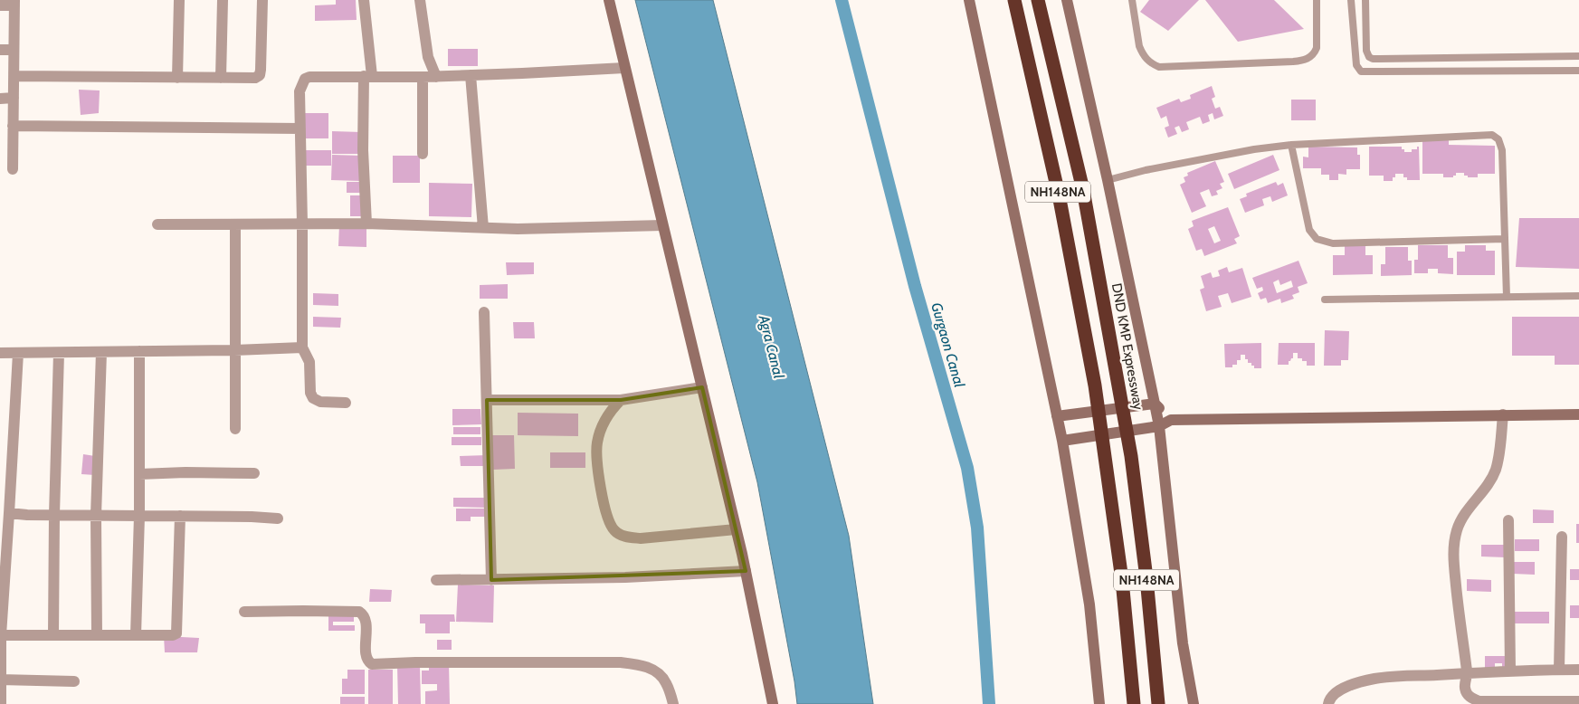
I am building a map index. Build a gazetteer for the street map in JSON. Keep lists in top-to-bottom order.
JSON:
{
  "streets": {
    "highway": ["NH148NA", "DND KMP Expressway"]
  },
  "water": ["Gurgaon Canal", "Agra Canal"]
}
